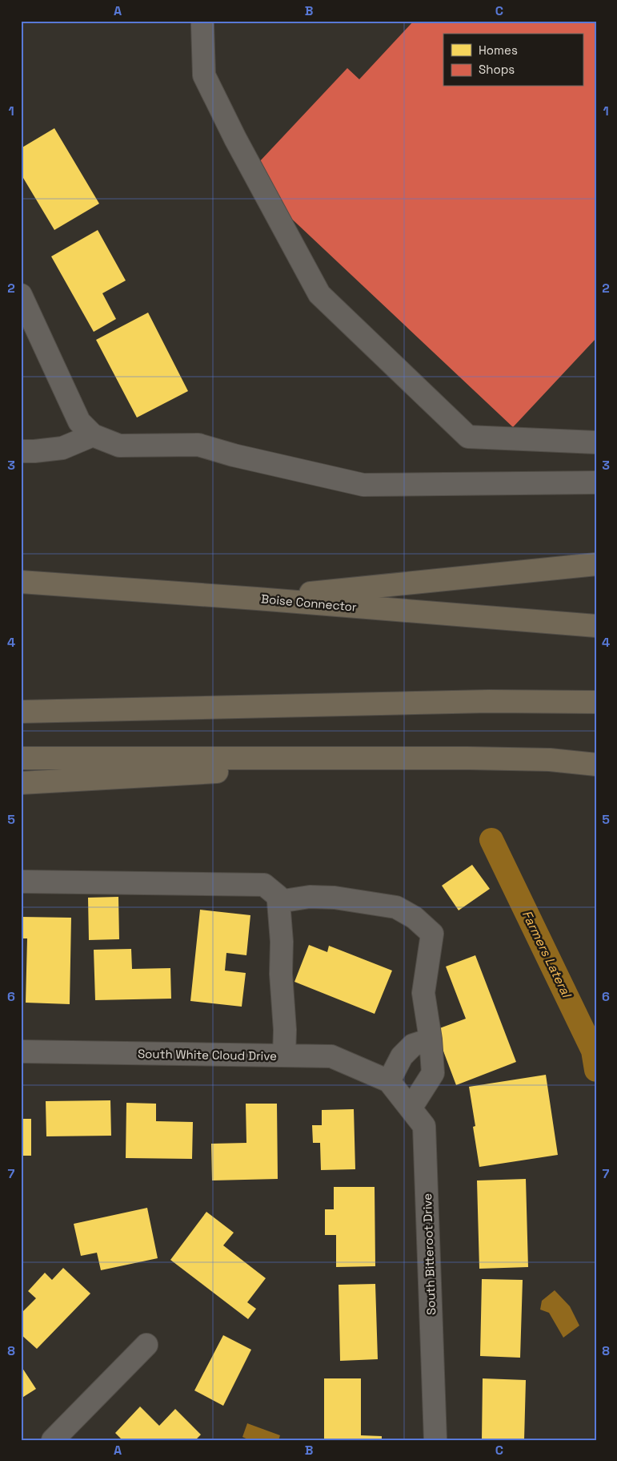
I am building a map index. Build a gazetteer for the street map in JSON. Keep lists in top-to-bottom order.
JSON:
{
  "streets": {
    "highway": ["Boise Connector"],
    "street": ["South White Cloud Drive", "South Bitteroot Drive"]
  },
  "crossings": [
    ["South White Cloud Drive", "South Bitteroot Drive"]
  ],
  "water": ["Farmers Lateral"],
  "legend": ["Homes", "Shops"],
  "grid": {
    "columns": ["A", "B", "C"],
    "rows": [
      "1",
      "2",
      "3",
      "4",
      "5",
      "6",
      "7",
      "8"
    ]
  }
}
